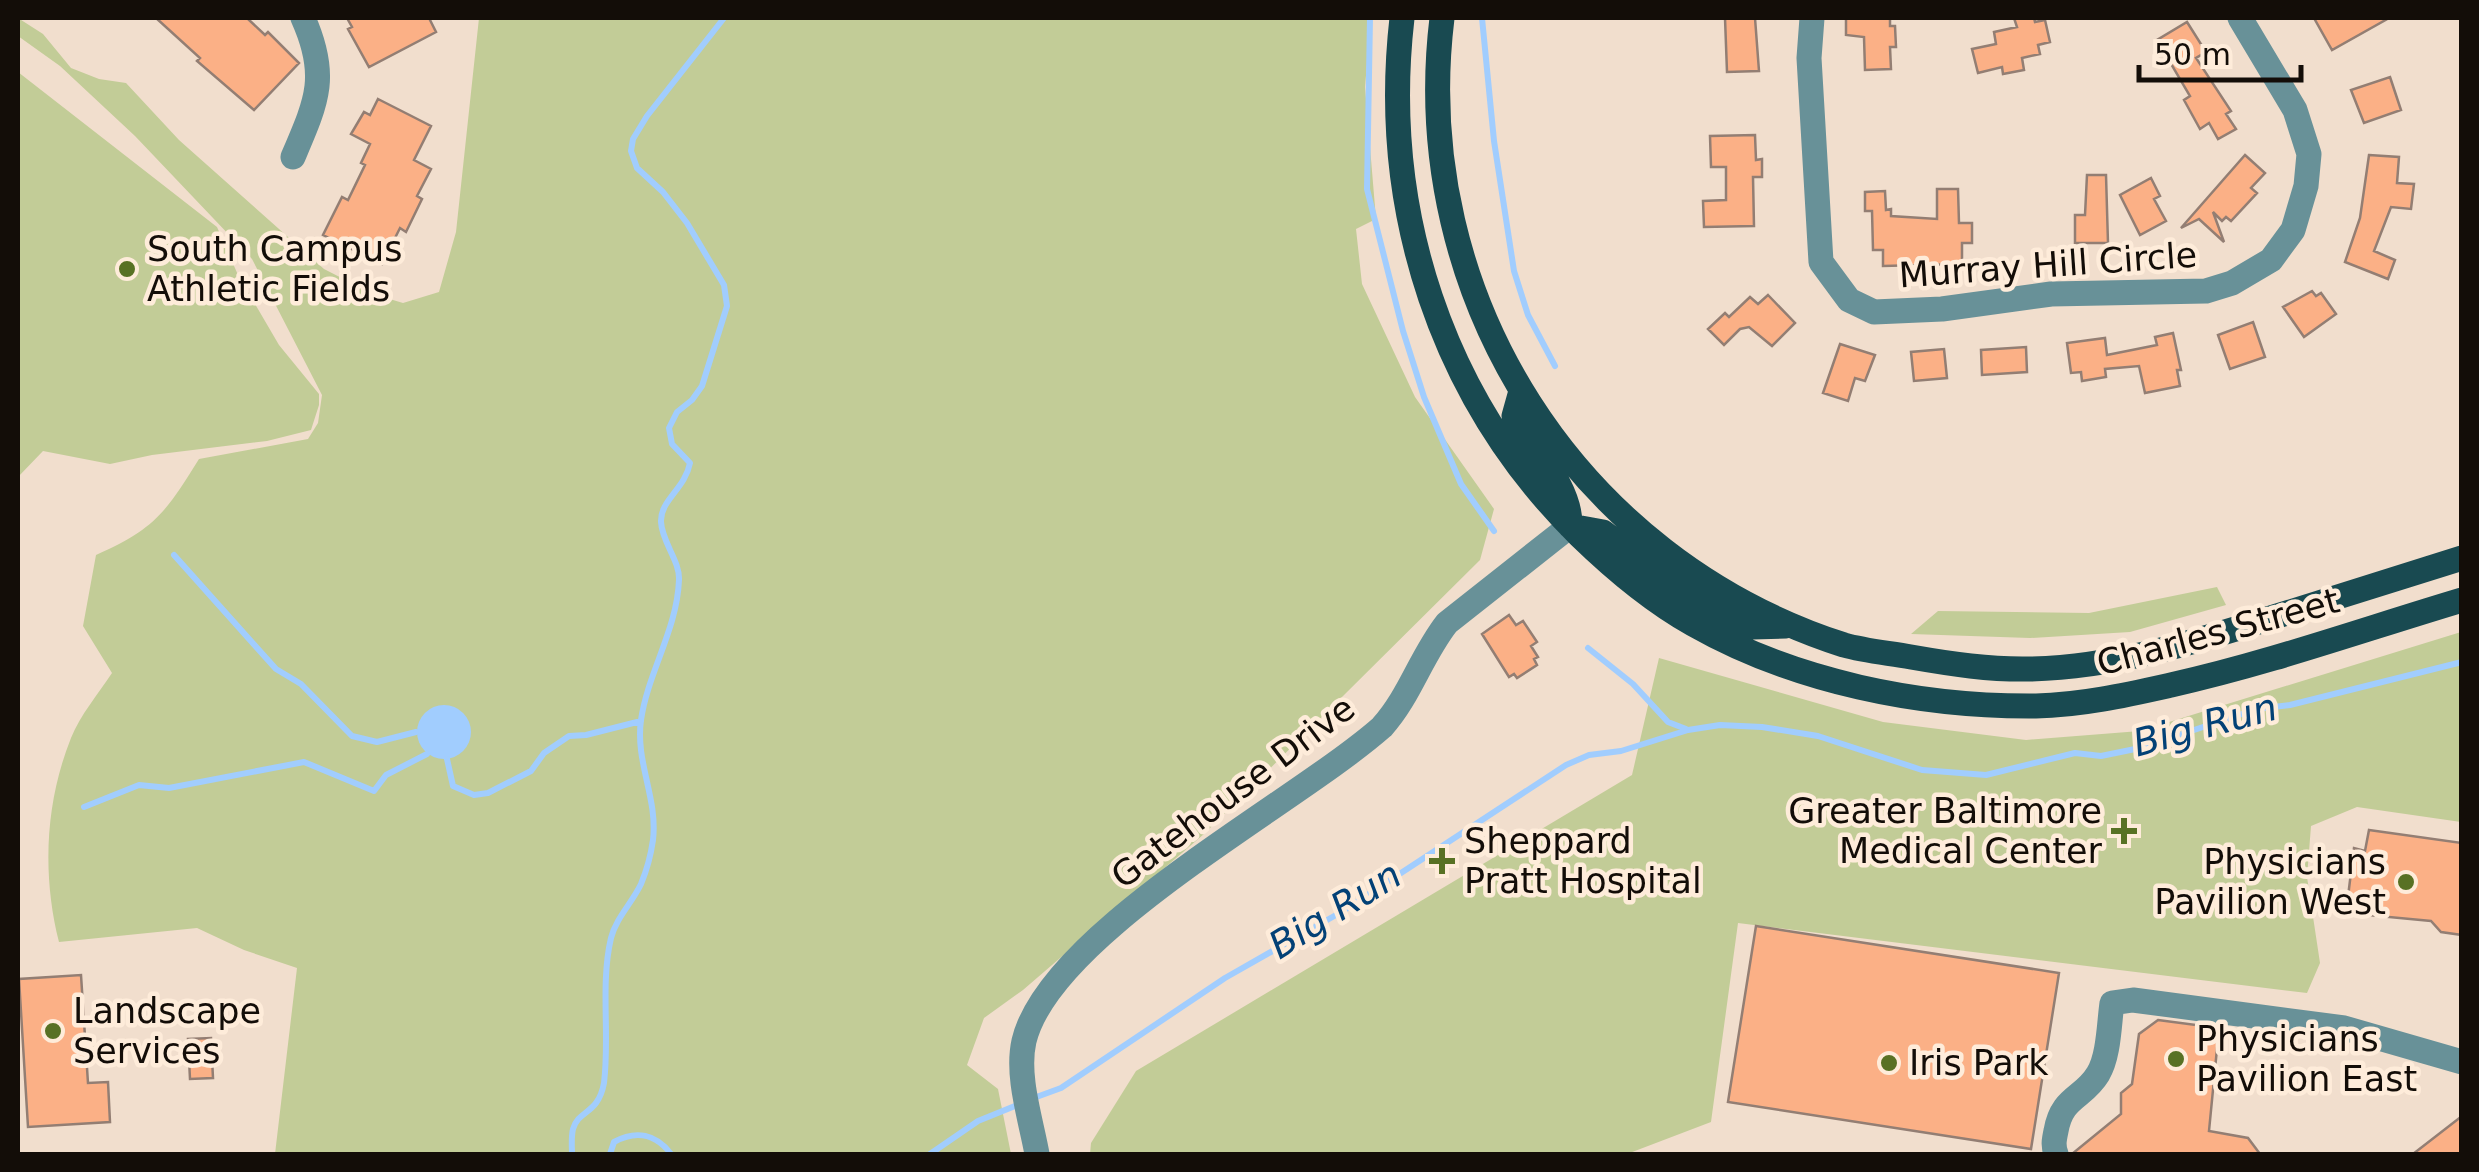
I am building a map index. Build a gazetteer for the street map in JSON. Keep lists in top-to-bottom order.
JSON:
{
  "streets": {
    "main road": ["Charles Street"],
    "street": ["Murray Hill Circle", "Gatehouse Drive"]
  },
  "crossings": [
    ["Charles Street", "Gatehouse Drive"]
  ],
  "water": ["Big Run"],
  "places": {
    "other": [
      "South Campus Athletic Fields",
      "Physicians Pavilion West",
      "Landscape Services",
      "Physicians Pavilion East",
      "Iris Park"
    ],
    "health": ["Greater Baltimore Medical Center", "Sheppard Pratt Hospital"]
  },
  "scale_bar": "50 m"
}
